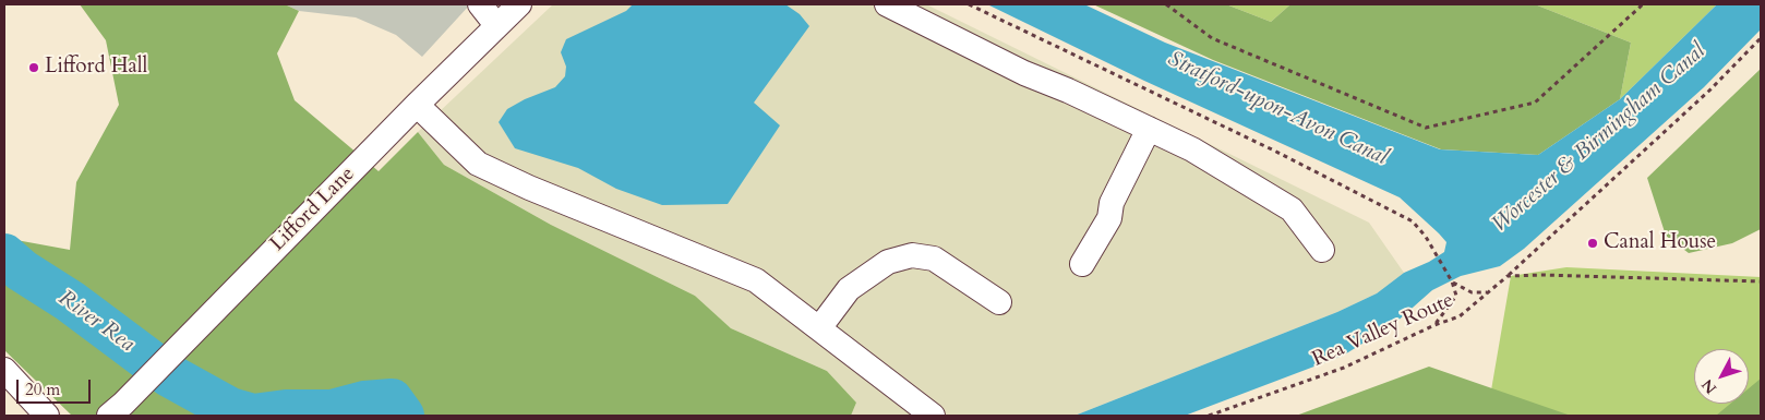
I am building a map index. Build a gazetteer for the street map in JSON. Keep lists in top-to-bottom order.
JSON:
{
  "streets": {
    "street": ["Lifford Lane"],
    "path": ["Rea Valley Route"]
  },
  "water": ["Stratford-upon-Avon Canal", "Worcester & Birmingham Canal", "River Rea"],
  "places": ["Lifford Hall", "Canal House"],
  "scale_bar": "20 m",
  "north": "bottom left"
}
